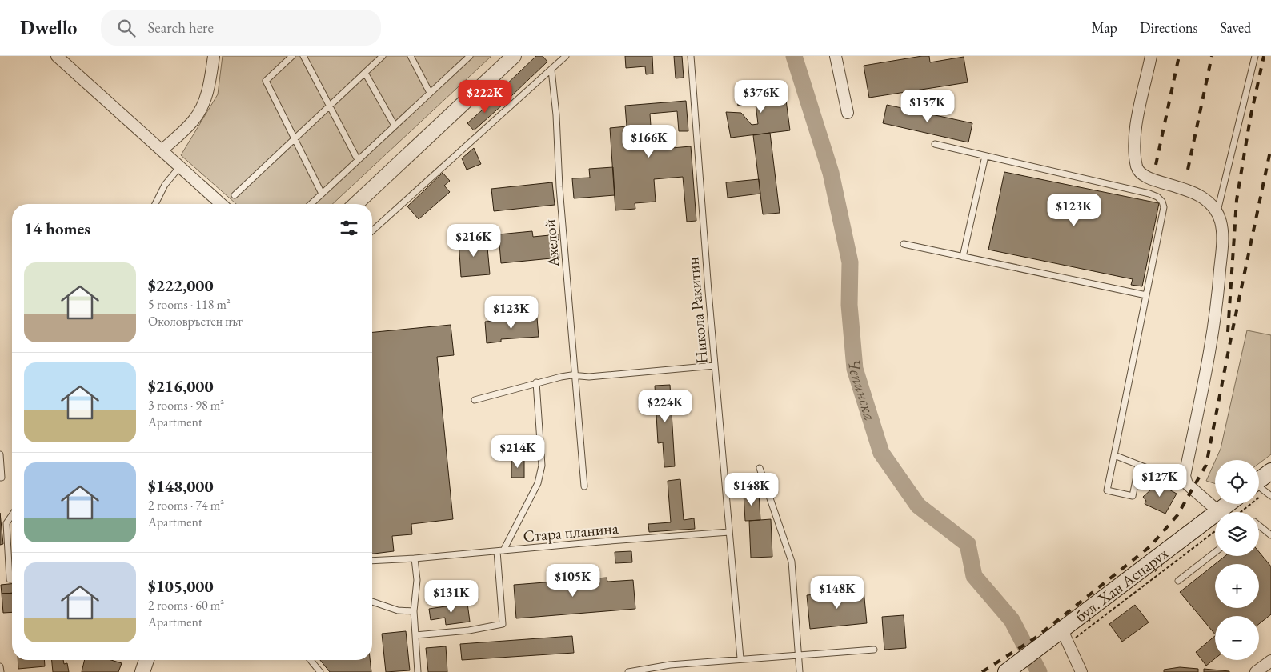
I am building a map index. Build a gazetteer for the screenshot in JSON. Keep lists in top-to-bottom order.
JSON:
{
  "streets": {
    "main road": ["бул. Хан Аспарух"],
    "lane": ["Ахелой", "Никола Ракитин", "Стара планина"]
  },
  "crossings": [
    ["Никола Ракитин", "Стара планина"]
  ],
  "water": ["Чепинска"],
  "page": {
    "header": "Dwello",
    "search": "Search here",
    "nav": ["Map", "Directions", "Saved"],
    "price": [
      "$222K",
      "$376K",
      "$157K",
      "$166K",
      "$123K",
      "$216K",
      "$123K",
      "$224K",
      "$214K",
      "$127K",
      "$148K",
      "$105K",
      "$148K",
      "$131K"
    ],
    "heading": "14 homes",
    "list": [
      {
        "name": "$222,000",
        "note": "5 rooms · 118 m² · Околовръстен път"
      },
      {
        "name": "$216,000",
        "note": "3 rooms · 98 m² · Apartment"
      },
      {
        "name": "$148,000",
        "note": "2 rooms · 74 m² · Apartment"
      },
      {
        "name": "$105,000",
        "note": "2 rooms · 60 m² · Apartment"
      }
    ],
    "map_buttons": ["+", "−"]
  }
}
